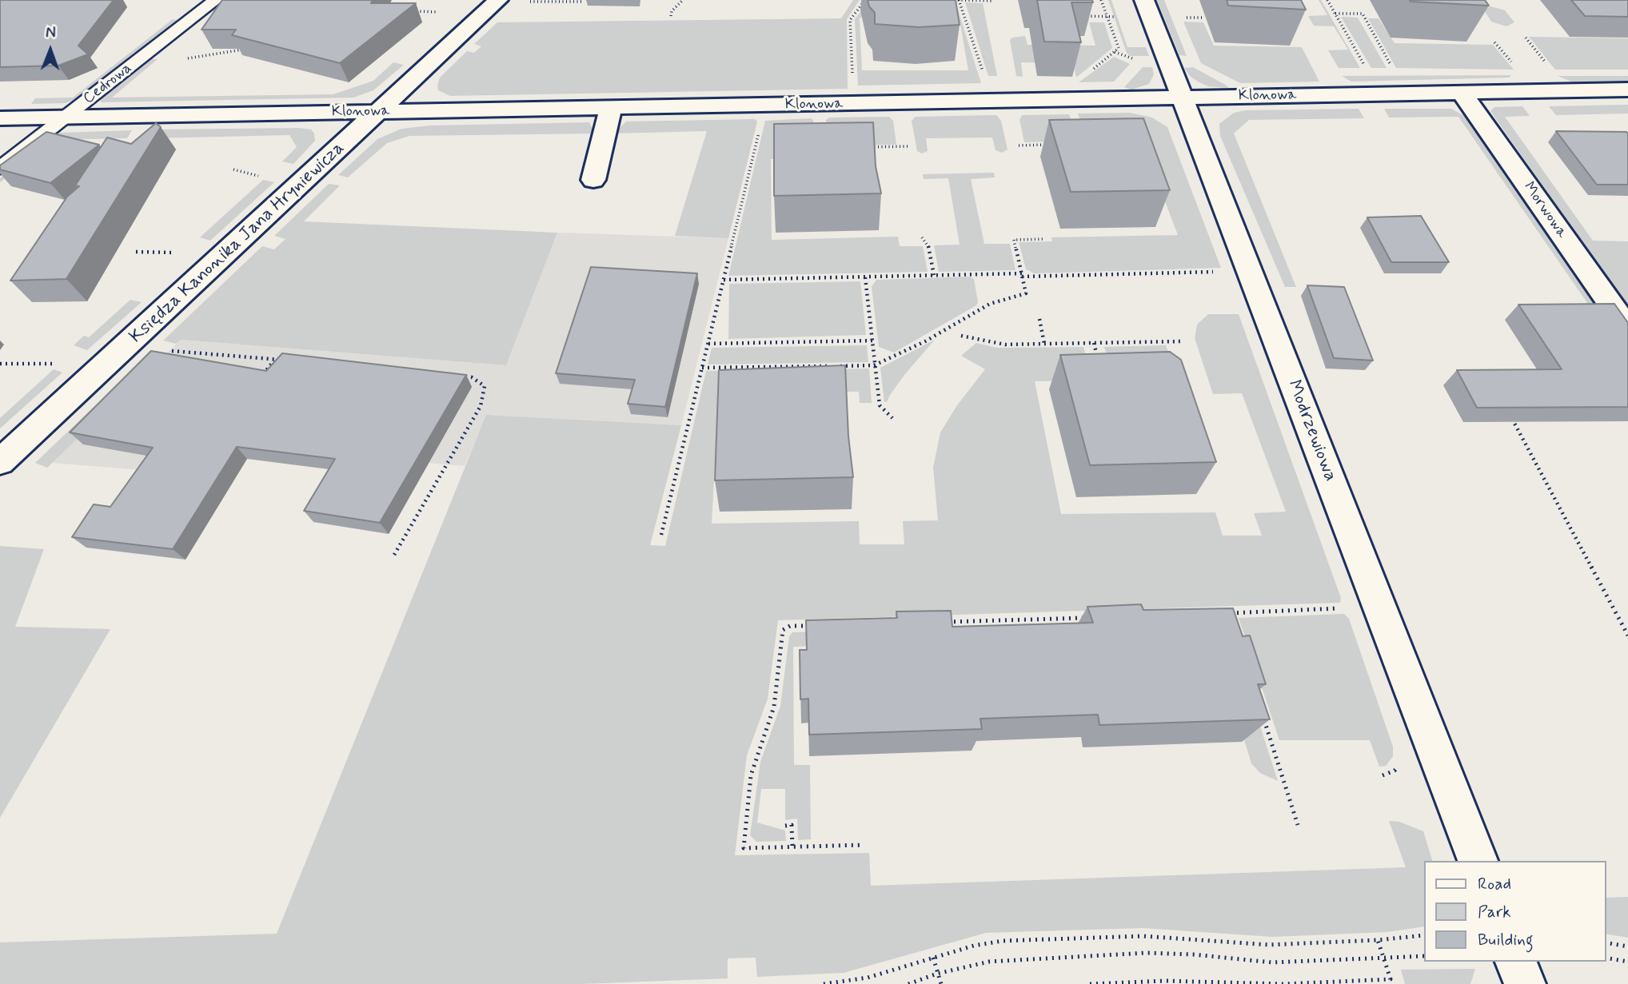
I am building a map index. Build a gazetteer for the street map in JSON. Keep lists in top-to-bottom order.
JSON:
{
  "streets": {
    "street": [
      "Klonowa",
      "Morwowa",
      "Księdza Kanonika Jana Hryniewicza",
      "Modrzewiowa"
    ],
    "lane": ["Cedrowa"]
  },
  "crossings": [
    ["Cedrowa", "Klonowa"],
    ["Klonowa", "Morwowa"],
    ["Klonowa", "Księdza Kanonika Jana Hryniewicza"],
    ["Klonowa", "Modrzewiowa"]
  ],
  "legend": ["Road", "Park", "Building"],
  "north": "top"
}
